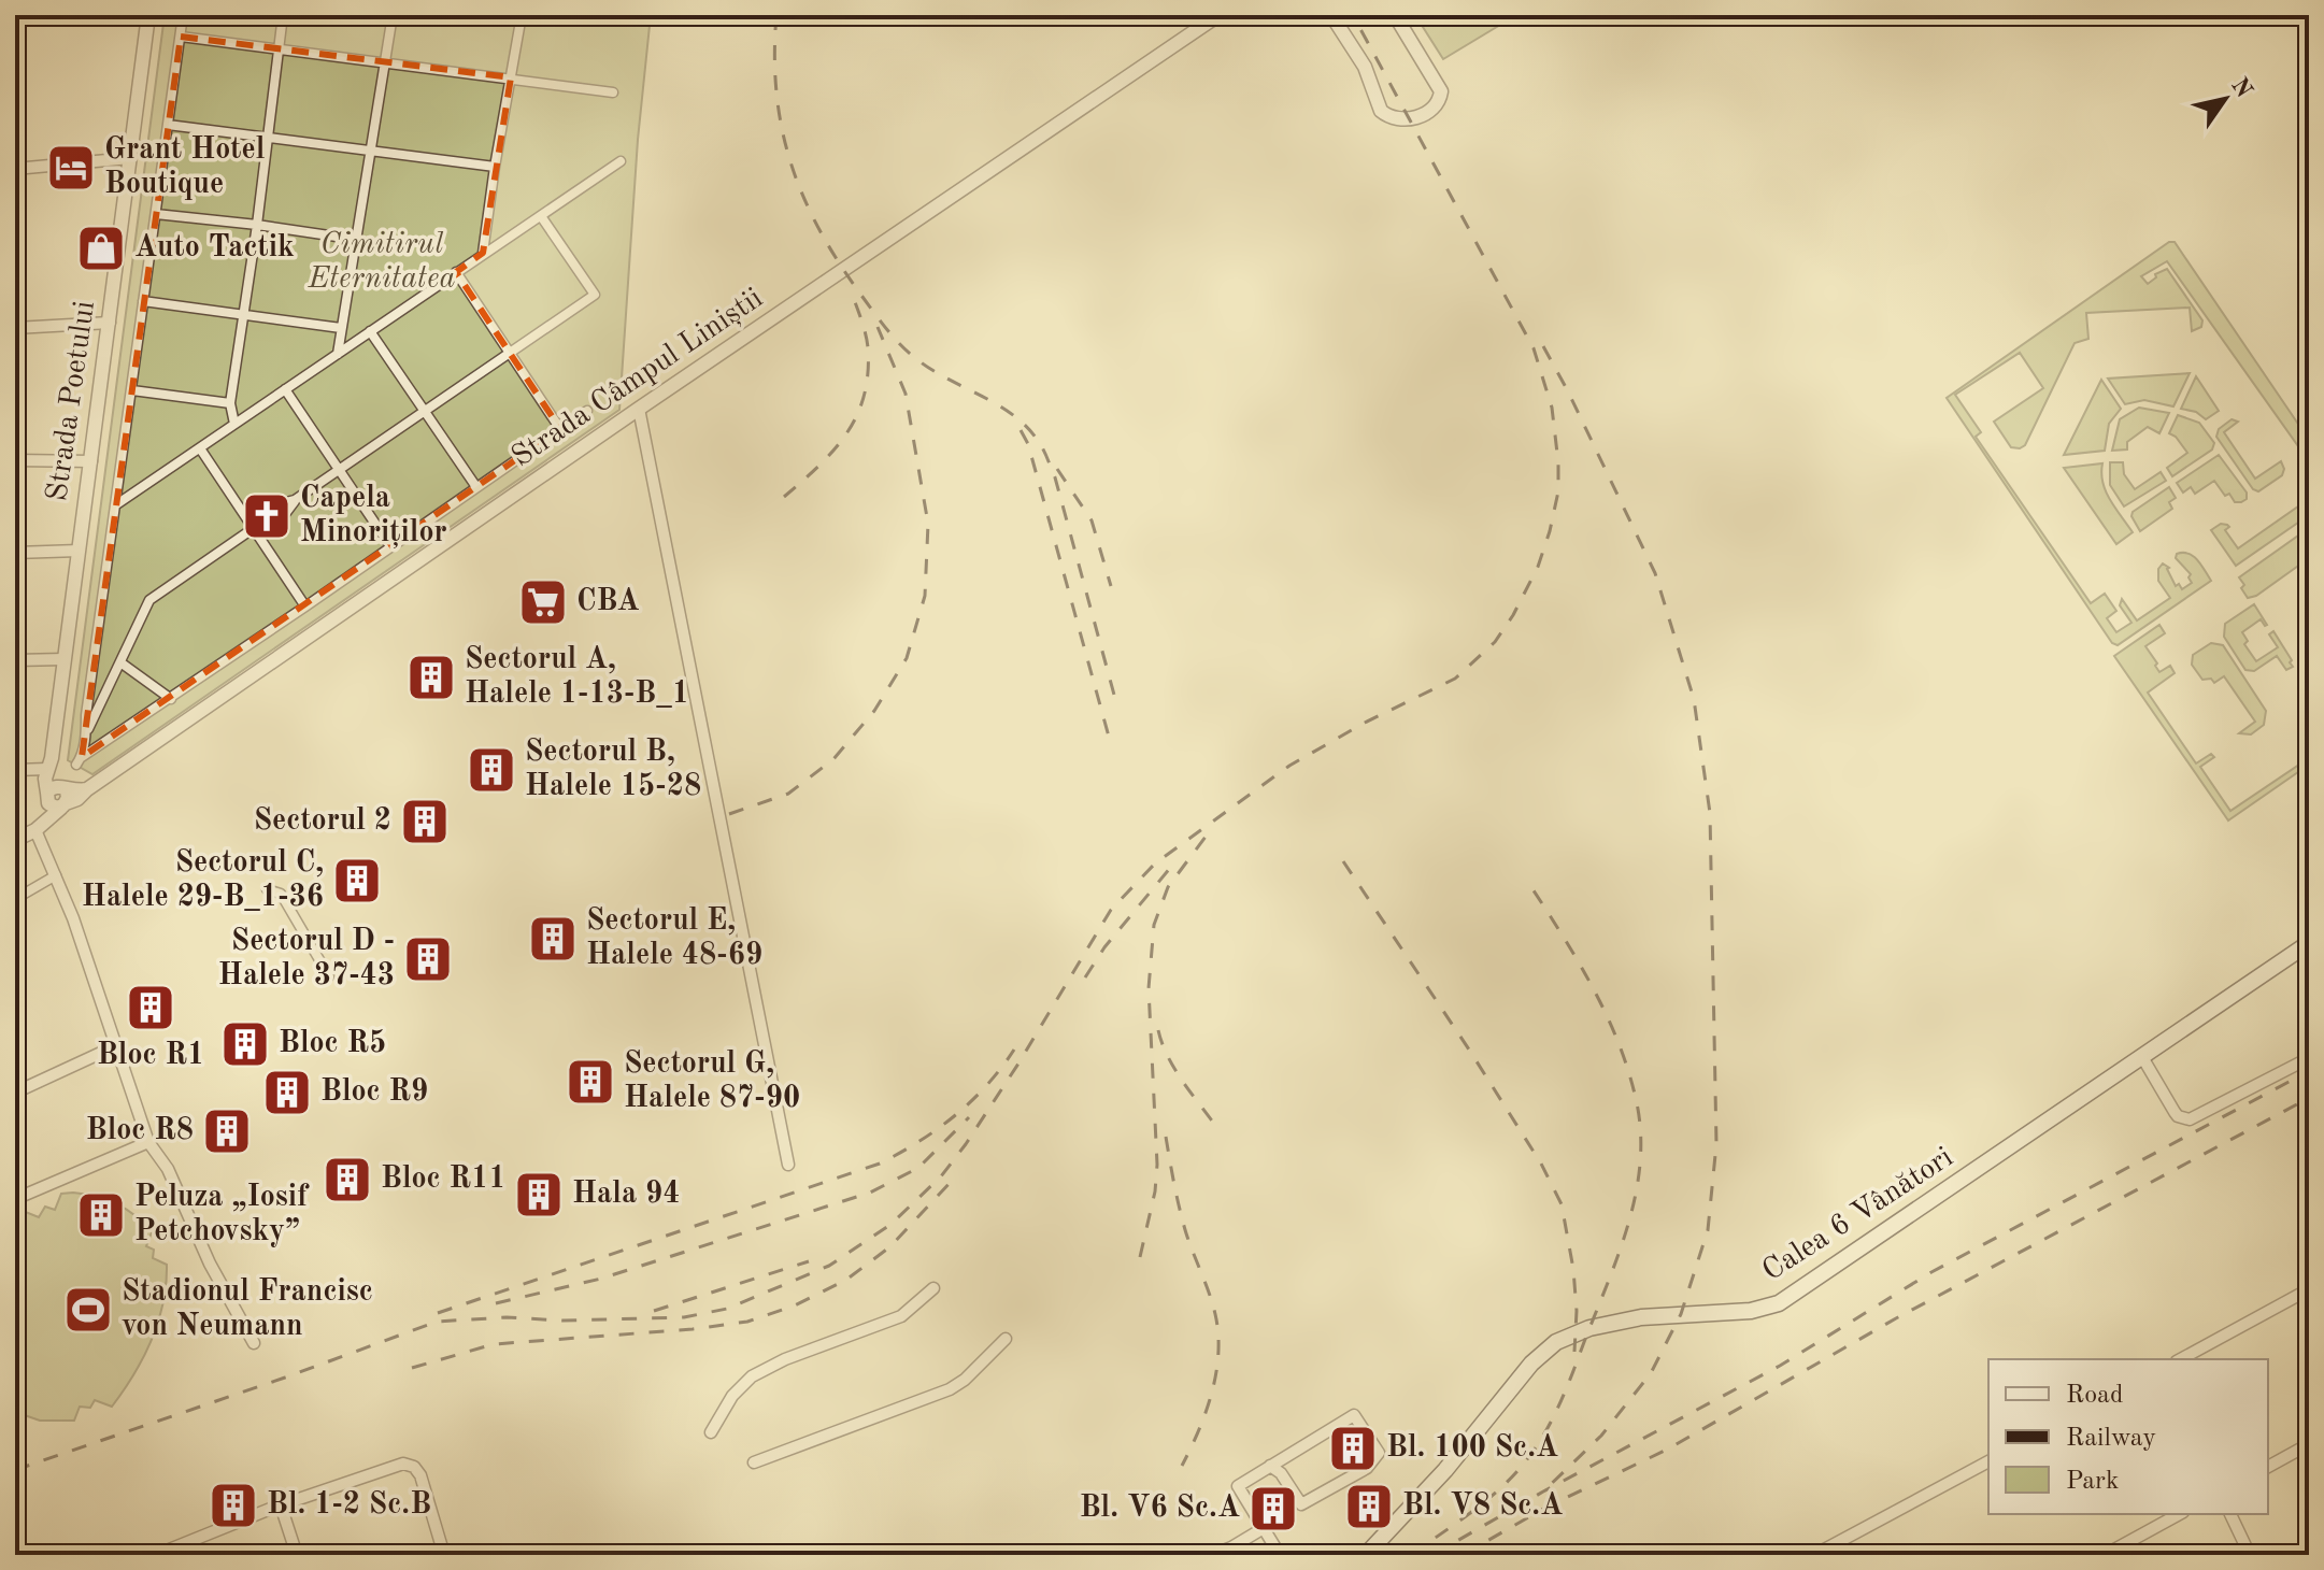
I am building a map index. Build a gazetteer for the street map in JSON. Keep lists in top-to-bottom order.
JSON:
{
  "streets": {
    "main road": ["Calea 6 Vânători"],
    "street": ["Strada Câmpul Liniștii", "Strada Poetului"]
  },
  "parks": ["Cimitirul Eternitatea"],
  "places": {
    "hotel": ["Grant Hotel Boutique"],
    "shop": ["Auto Tactik"],
    "church": ["Capela Minoriților"],
    "supermarket": ["CBA"],
    "building": [
      "Sectorul A, Halele 1-13-B_1",
      "Sectorul B, Halele 15-28",
      "Sectorul 2",
      "Sectorul C, Halele 29-B_1-36",
      "Sectorul E, Halele 48-69",
      "Sectorul D - Halele 37-43",
      "Bloc R1",
      "Bloc R5",
      "Sectorul G, Halele 87-90",
      "Bloc R9",
      "Bloc R8",
      "Bloc R11",
      "Hala 94",
      "Peluza „Iosif Petchovsky”",
      "Bl. 100 Sc.A",
      "Bl. 1-2 Sc.B",
      "Bl. V8 Sc.A",
      "Bl. V6 Sc.A"
    ],
    "sports": ["Stadionul Francisc von Neumann"]
  },
  "legend": ["Road", "Railway", "Park"],
  "north": "top right"
}
